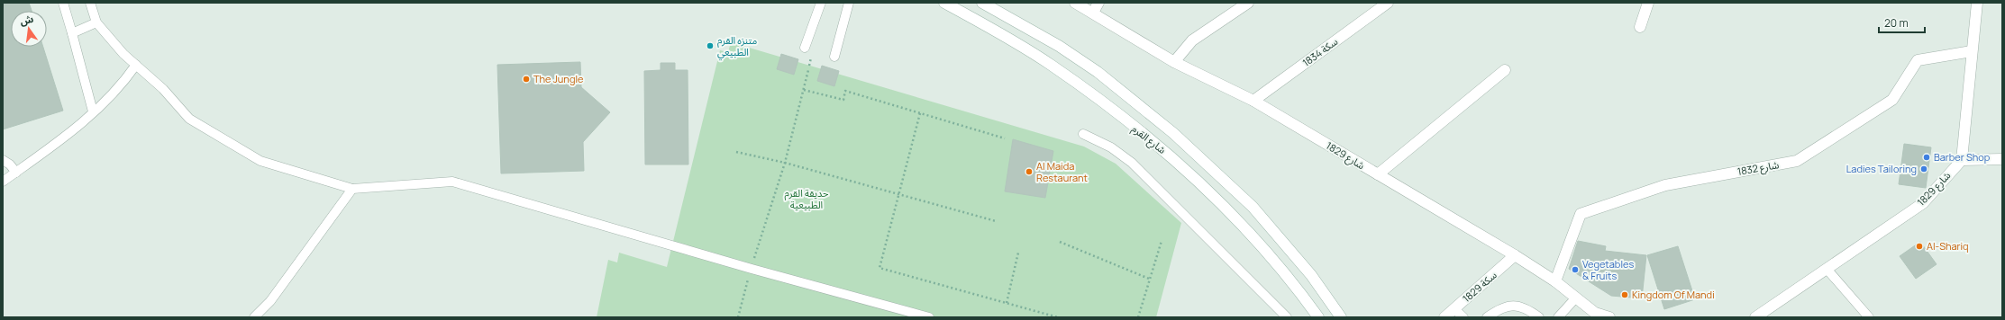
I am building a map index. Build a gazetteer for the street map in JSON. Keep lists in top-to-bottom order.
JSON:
{
  "streets": {
    "street": [
      "سكة 1834",
      "شارع القرم",
      "1829 شارع",
      "1832 شارع",
      "سكة 1829"
    ]
  },
  "crossings": [
    ["سكة 1834", "1829 شارع"],
    ["1829 شارع", "1832 شارع"],
    ["1829 شارع", "سكة 1829"]
  ],
  "parks": ["حديقة القرم الطبيعية"],
  "places": [
    "متنزه القرم الطبيعي",
    "The Jungle",
    "Barber Shop",
    "Ladies Tailoring",
    "Al Maida Restaurant",
    "Al-Shariq",
    "Vegetables & Fruits",
    "Kingdom Of Mandi"
  ],
  "scale_bar": "20 m",
  "north": "top"
}
